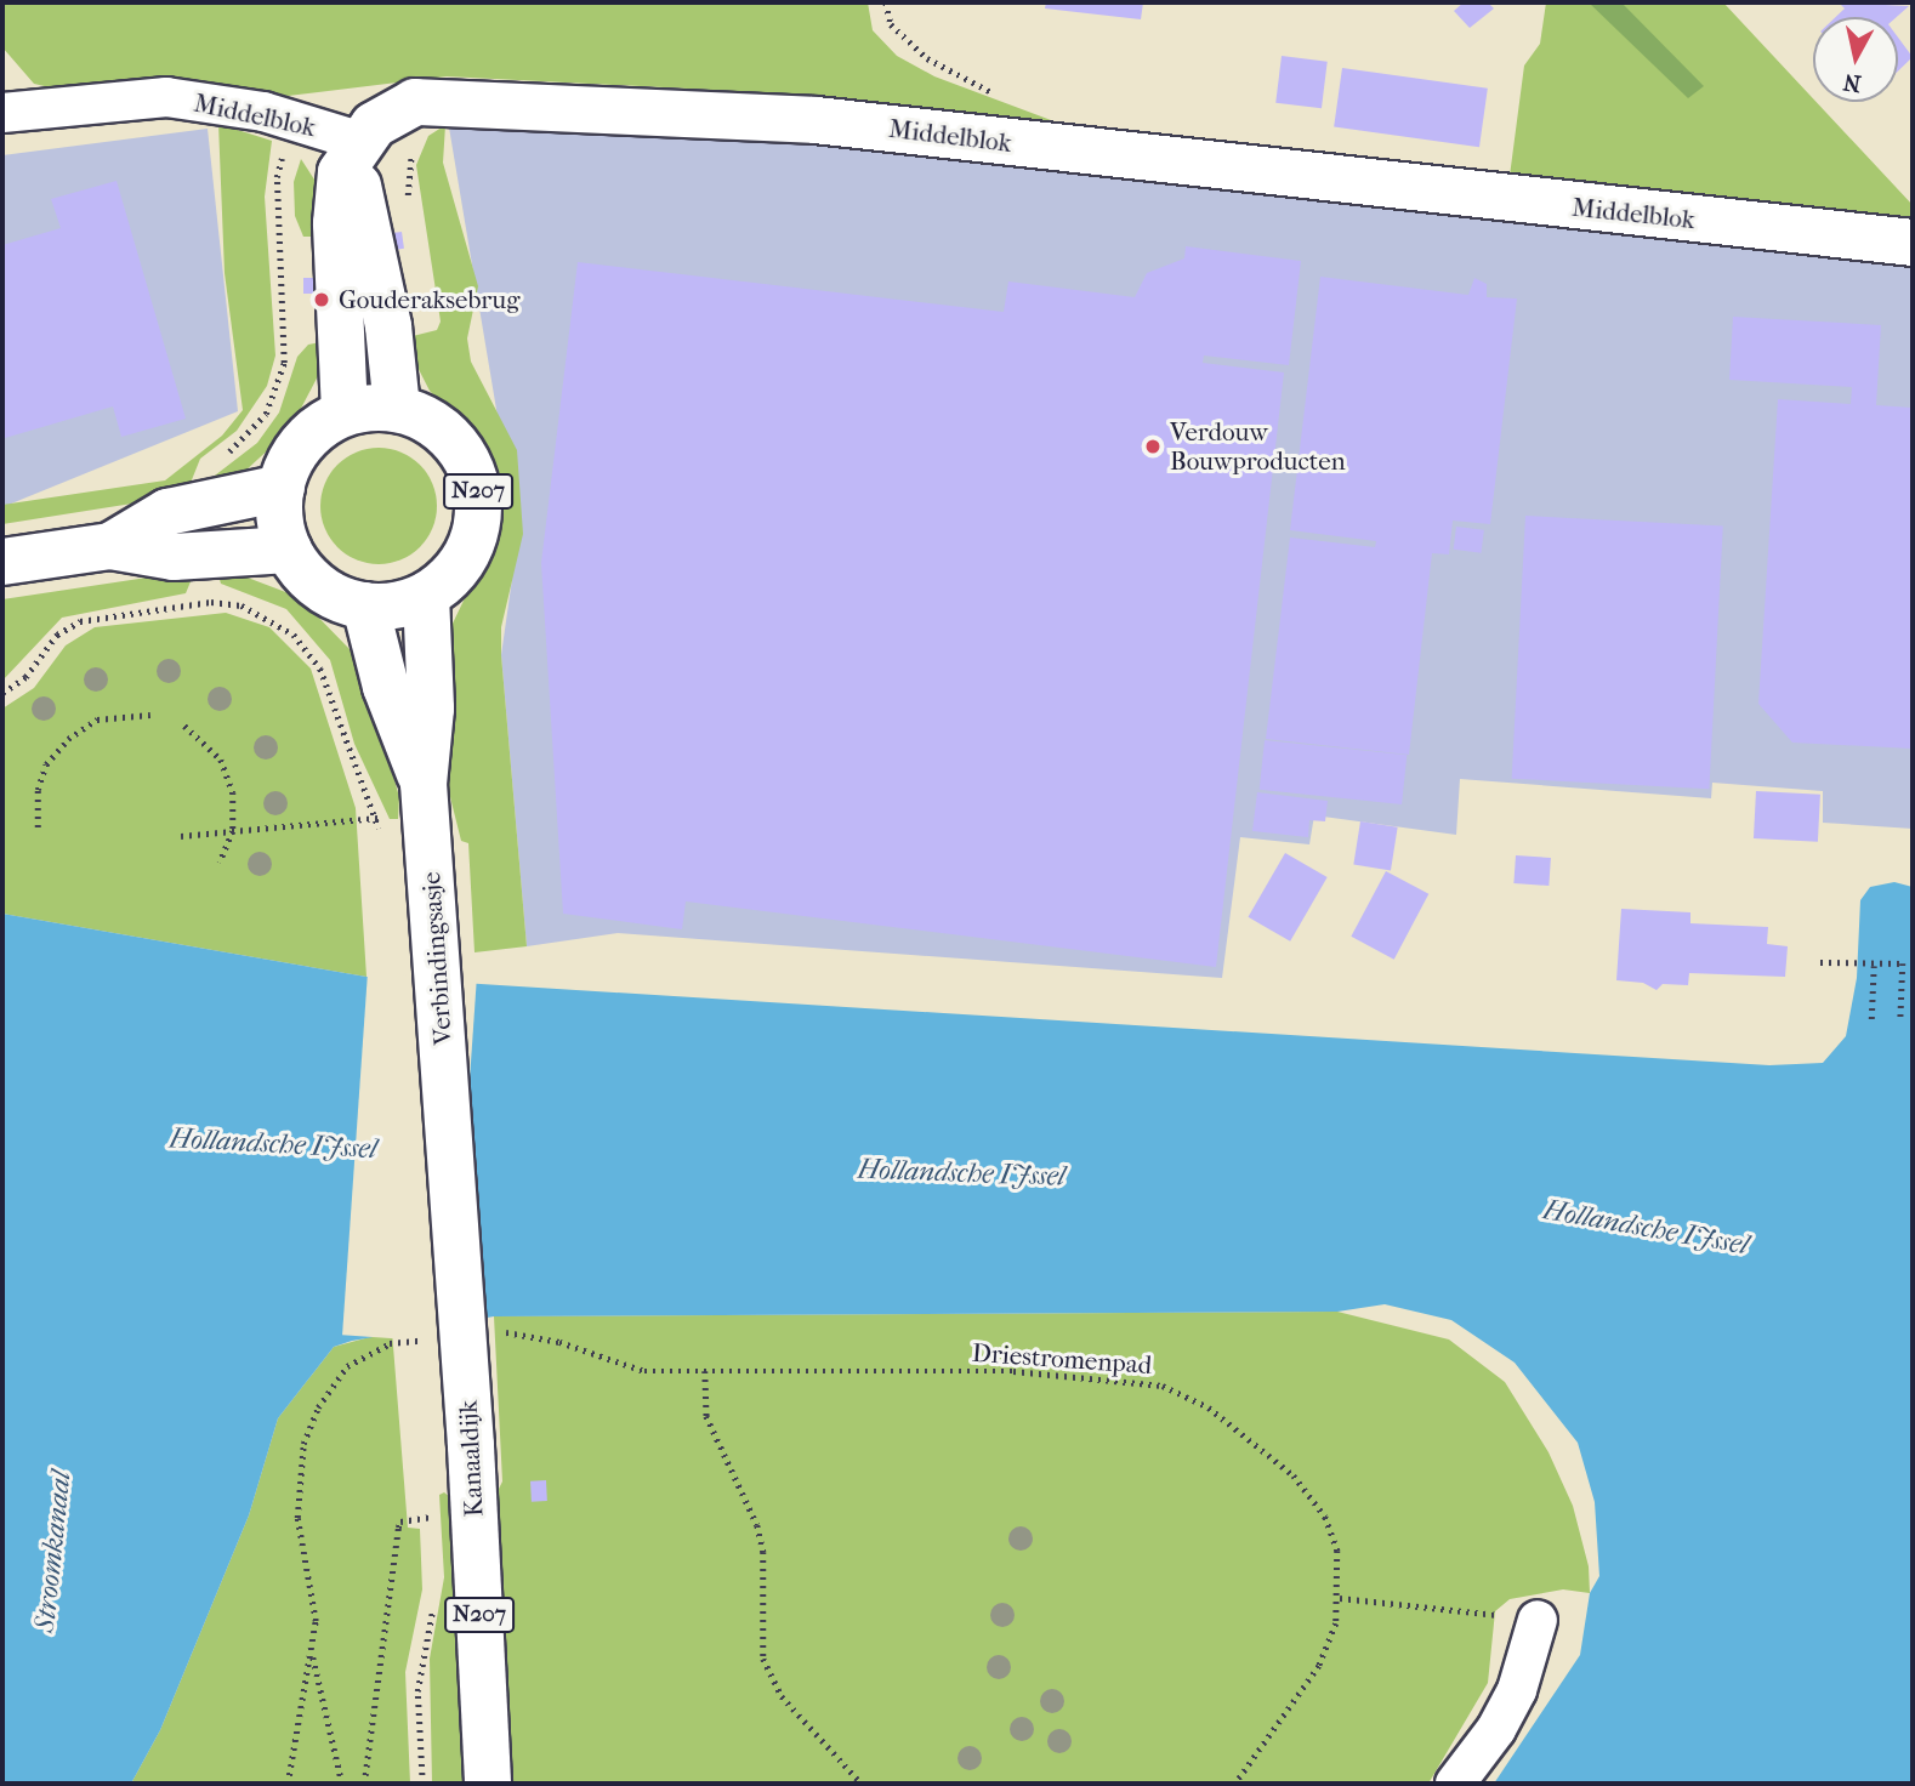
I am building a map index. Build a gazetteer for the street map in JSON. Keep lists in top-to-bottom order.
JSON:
{
  "streets": {
    "main road": [
      "Middelblok",
      "N207",
      "Verbindingsasje",
      "Kanaaldijk"
    ],
    "path": ["Driestromenpad"]
  },
  "crossings": [
    ["N207", "Verbindingsasje"],
    ["Verbindingsasje", "Kanaaldijk"]
  ],
  "water": ["Hollandsche IJssel", "Stroomkanaal"],
  "places": ["Gouderaksebrug", "Verdouw Bouwproducten"],
  "north": "bottom"
}
